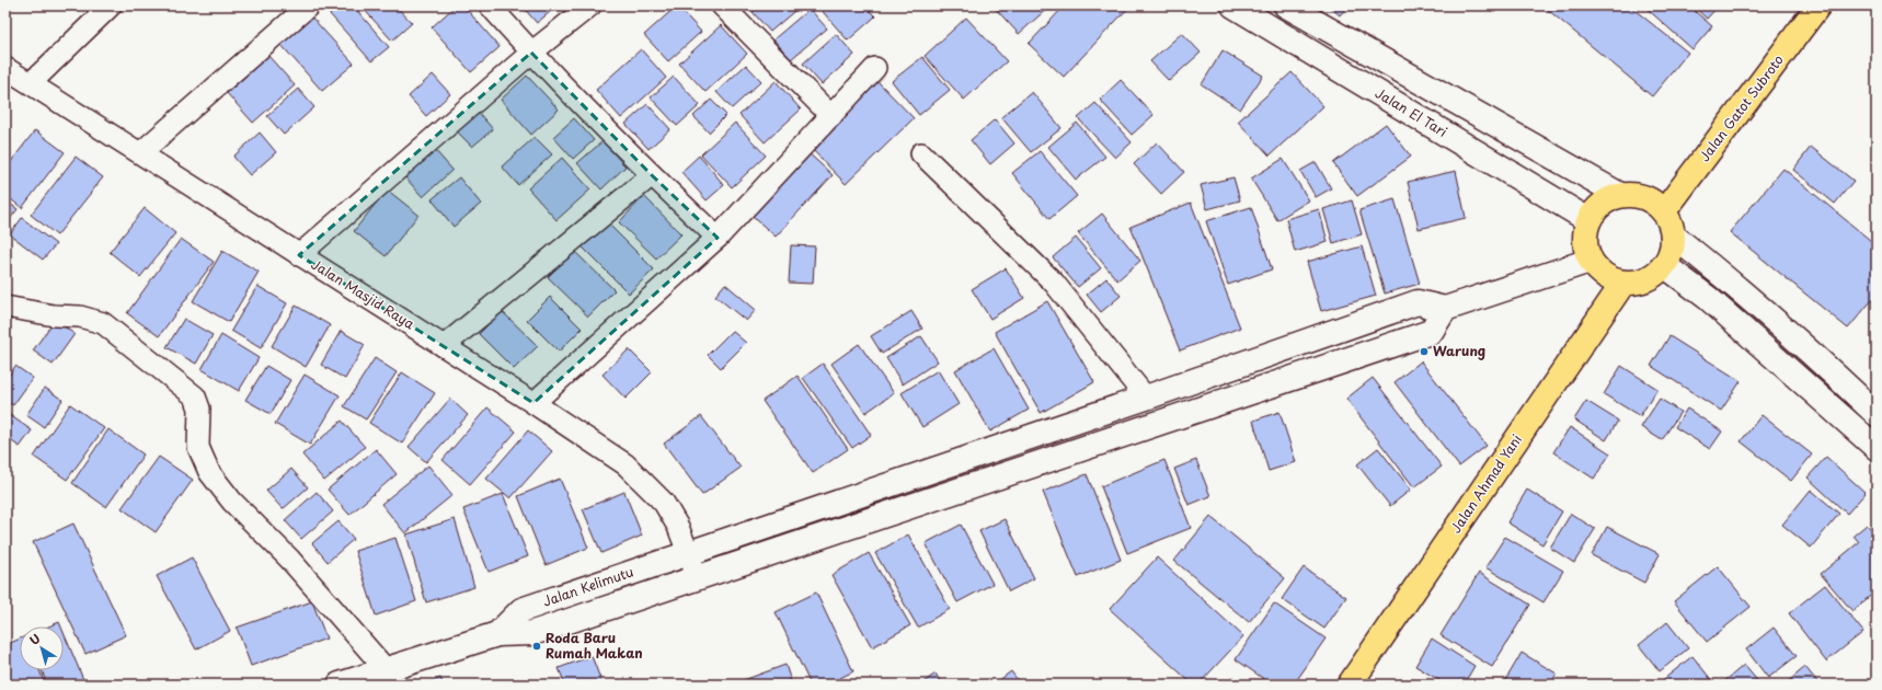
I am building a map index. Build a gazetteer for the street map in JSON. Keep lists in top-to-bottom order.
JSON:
{
  "streets": {
    "highway": ["Jalan Gatot Subroto", "Jalan Ahmad Yani"],
    "street": ["Jalan El Tari", "Jalan Masjid Raya", "Jalan Kelimutu"]
  },
  "crossings": [
    ["Jalan Gatot Subroto", "Jalan El Tari"],
    ["Jalan Gatot Subroto", "Jalan Ahmad Yani"],
    ["Jalan El Tari", "Jalan Ahmad Yani"],
    ["Jalan Masjid Raya", "Jalan Kelimutu"]
  ],
  "places": ["Warung", "Roda Baru Rumah Makan"],
  "north": "top left"
}
